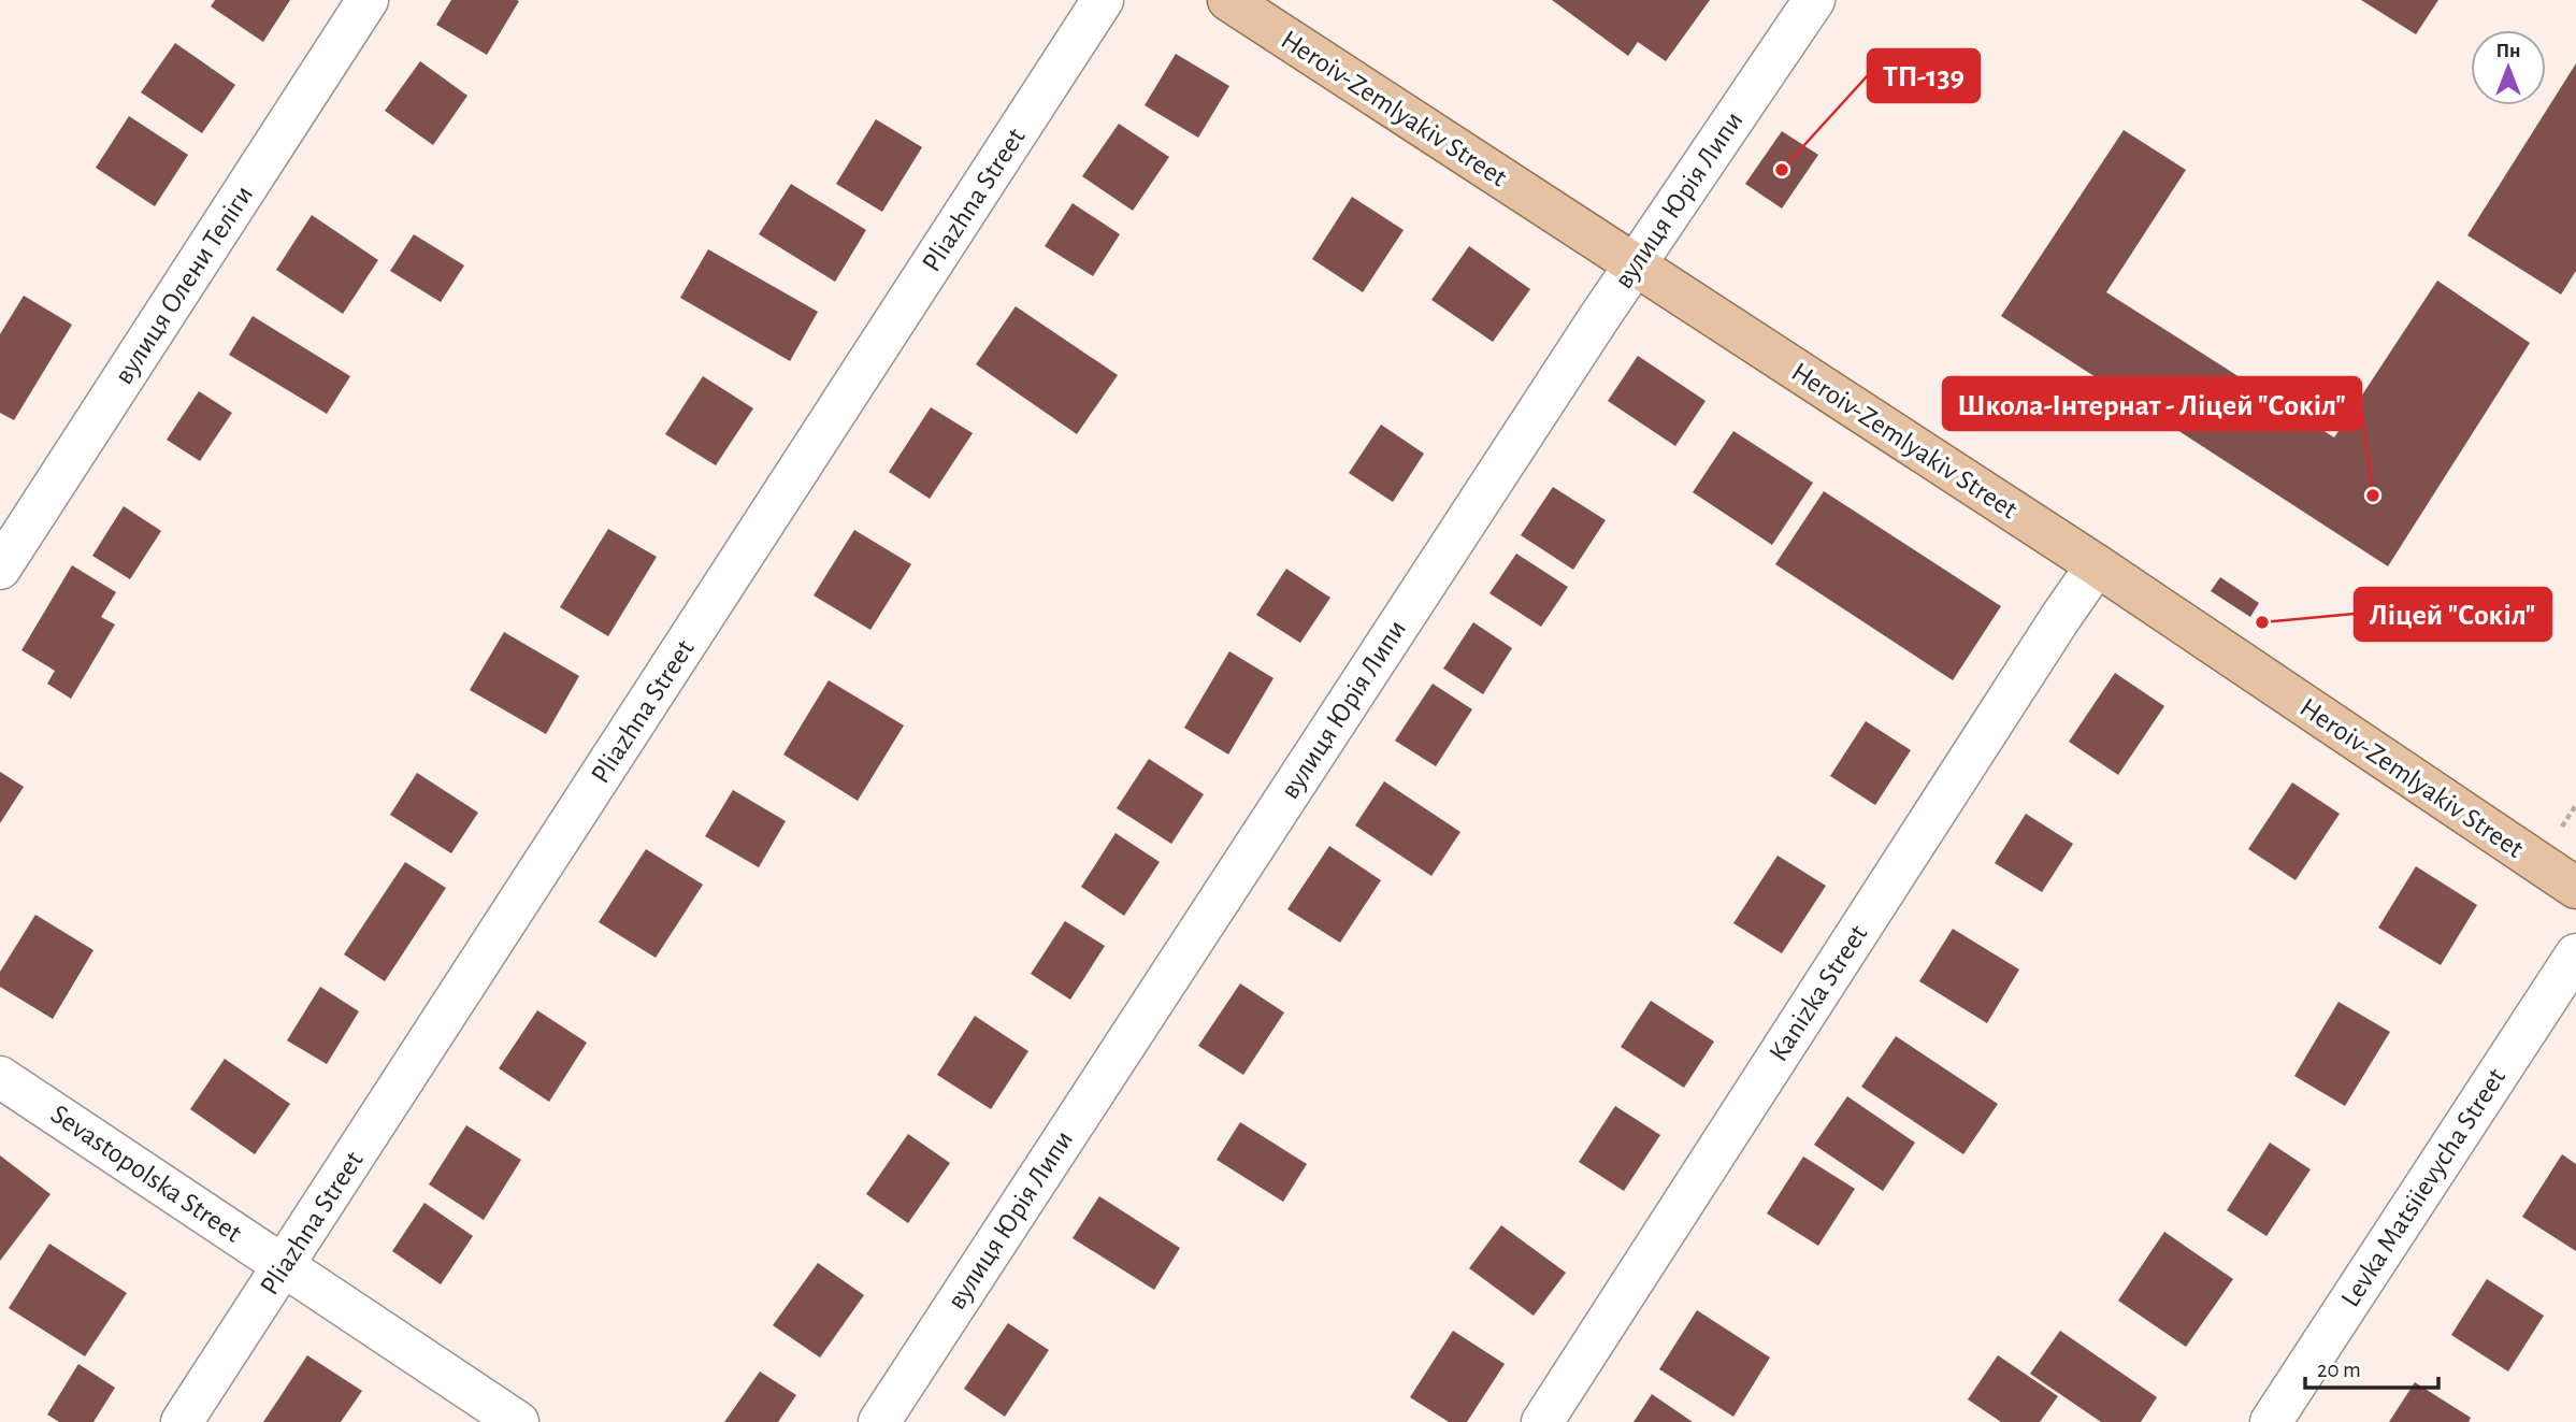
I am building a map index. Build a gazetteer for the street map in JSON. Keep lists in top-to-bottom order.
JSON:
{
  "streets": {
    "main road": ["Heroiv-Zemlyakiv Street"],
    "street": [
      "Pliazhna Street",
      "вулиця Юрія Липи",
      "вулиця Олени Теліги",
      "Kanizka Street",
      "Sevastopolska Street",
      "Levka Matsiievycha Street"
    ]
  },
  "crossings": [
    ["Heroiv-Zemlyakiv Street", "вулиця Юрія Липи"],
    ["Heroiv-Zemlyakiv Street", "Kanizka Street"],
    ["Pliazhna Street", "Sevastopolska Street"]
  ],
  "places": ["ТП-139", "Школа-Інтернат - Ліцей \"Сокіл\"", "Ліцей \"Сокіл\""],
  "scale_bar": "20 m",
  "north": "top"
}
